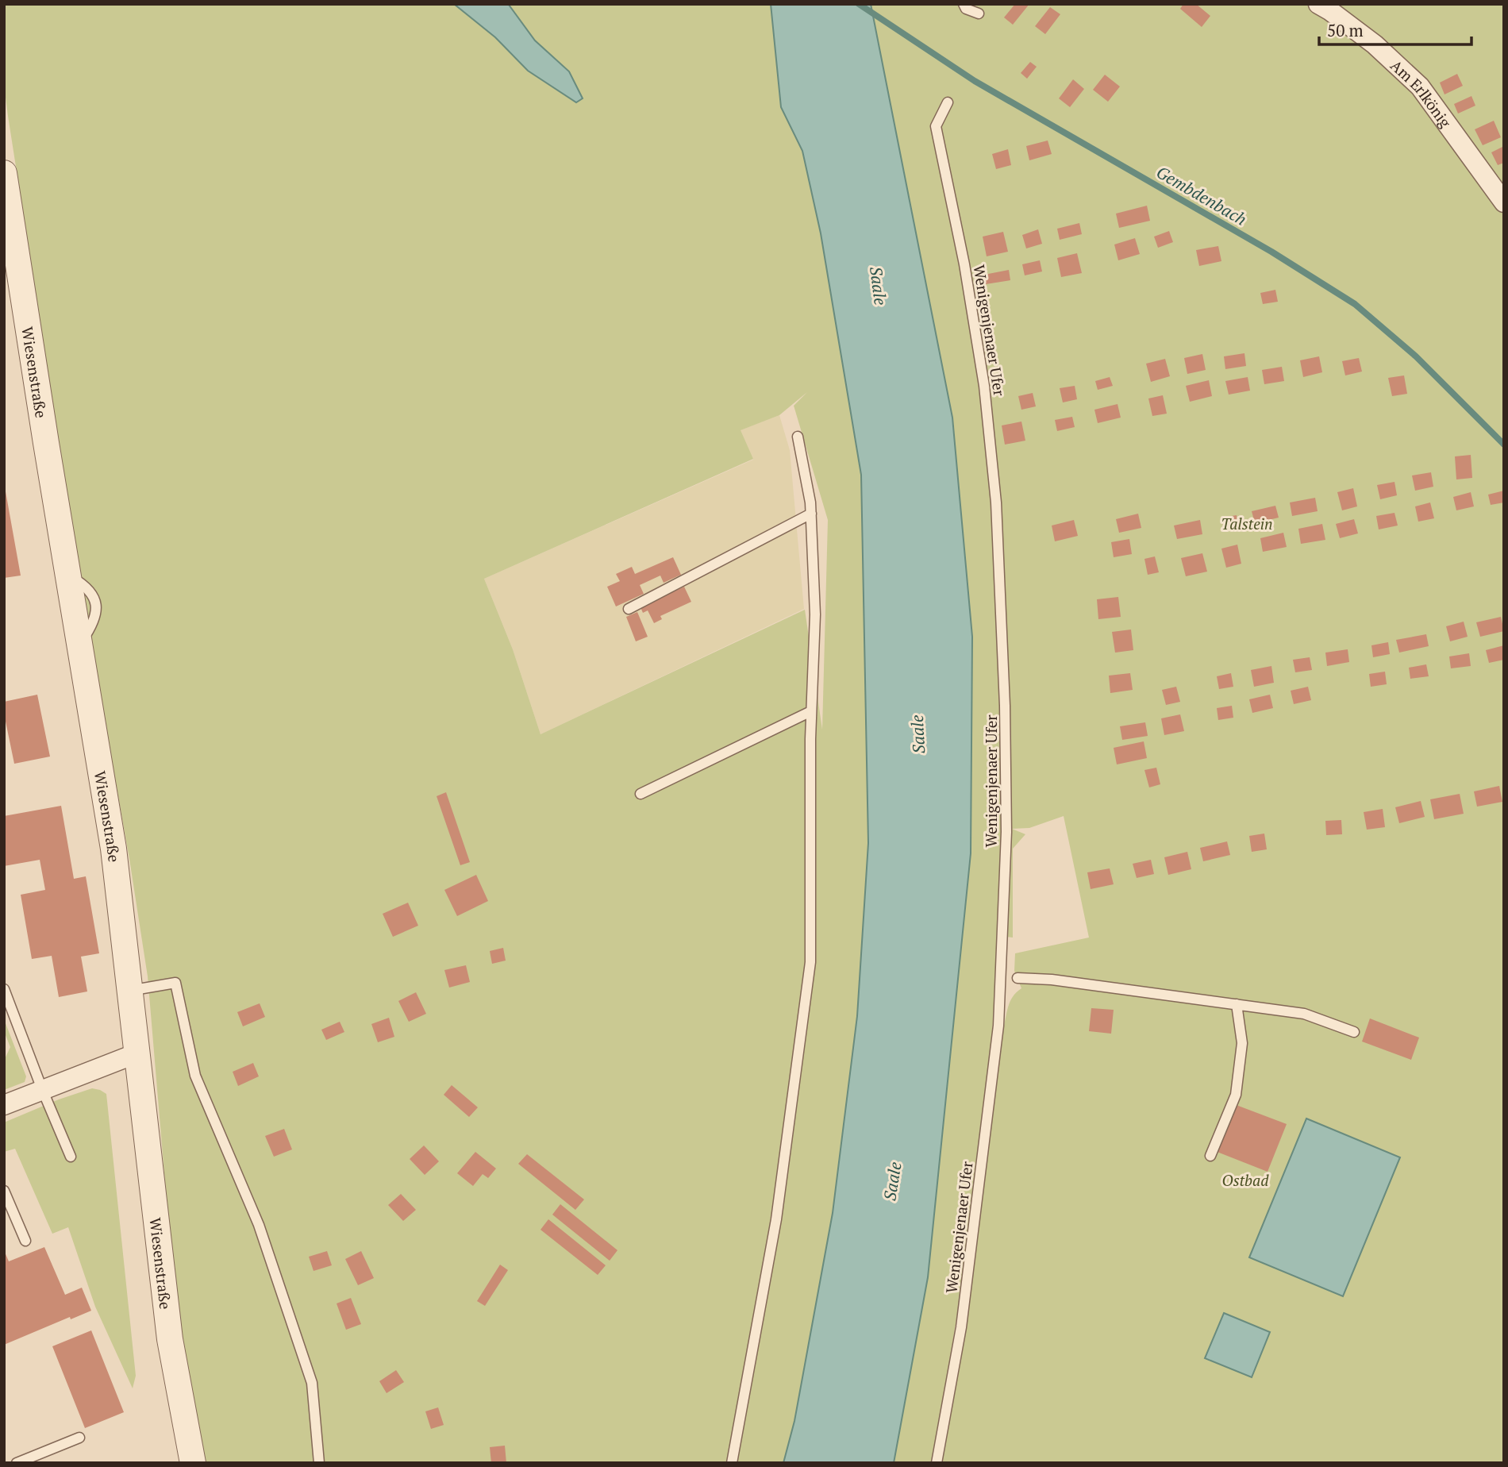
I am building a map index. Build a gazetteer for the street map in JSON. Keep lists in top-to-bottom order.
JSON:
{
  "streets": {
    "street": ["Am Erlkönig", "Wiesenstraße"],
    "lane": ["Wenigenjenaer Ufer"]
  },
  "water": ["Gembdenbach", "Saale"],
  "parks": ["Talstein", "Ostbad"],
  "scale_bar": "50 m"
}
